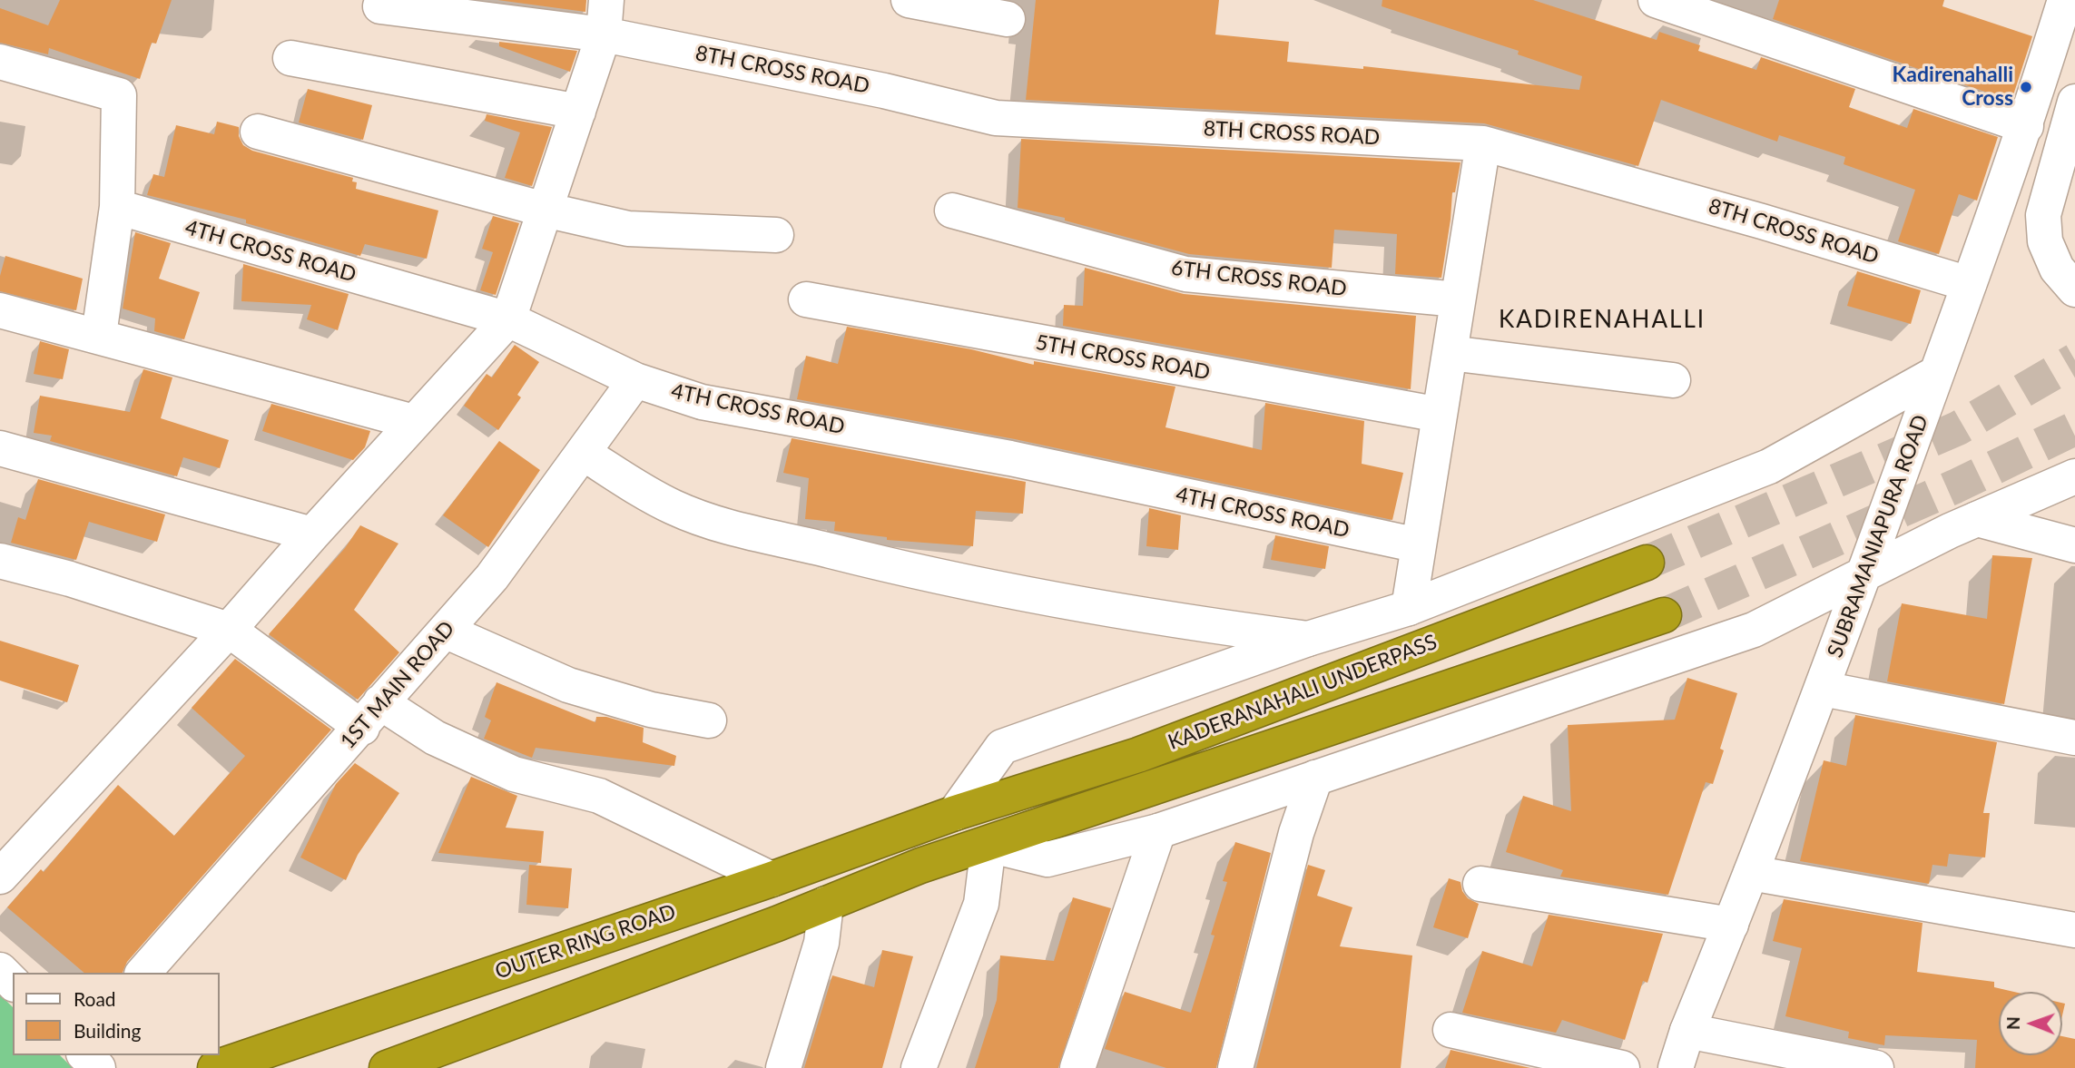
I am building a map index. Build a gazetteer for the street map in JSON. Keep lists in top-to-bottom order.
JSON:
{
  "streets": {
    "highway": ["KADERANAHALI UNDERPASS", "OUTER RING ROAD"],
    "street": [
      "8TH CROSS ROAD",
      "4TH CROSS ROAD",
      "6TH CROSS ROAD",
      "5TH CROSS ROAD",
      "SUBRAMANIAPURA ROAD",
      "1ST MAIN ROAD"
    ]
  },
  "crossings": [
    ["8TH CROSS ROAD", "SUBRAMANIAPURA ROAD"],
    ["4TH CROSS ROAD", "1ST MAIN ROAD"],
    ["KADERANAHALI UNDERPASS", "OUTER RING ROAD"]
  ],
  "districts": ["KADIRENAHALLI"],
  "places": ["Kadirenahalli Cross"],
  "legend": ["Road", "Building"],
  "north": "left"
}
